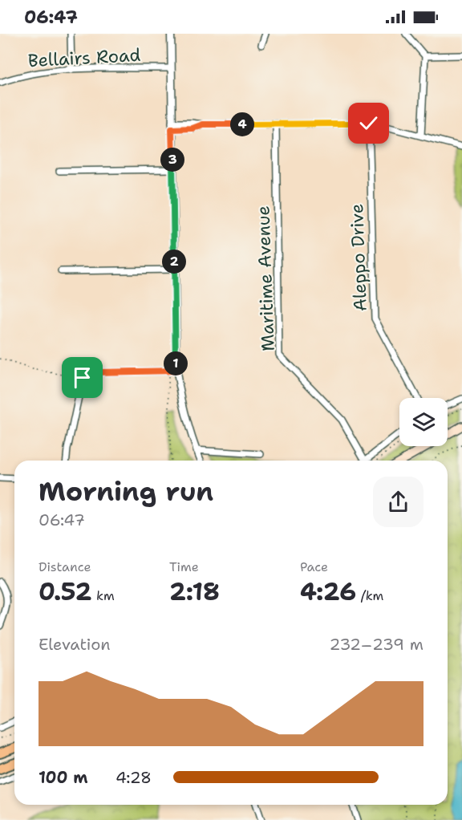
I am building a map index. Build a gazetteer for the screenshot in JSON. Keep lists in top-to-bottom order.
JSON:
{
  "streets": {
    "street": ["Bellairs Road", "Aleppo Drive", "Maritime Avenue"]
  },
  "page": {
    "status": "06:47",
    "pins": [
      "4",
      "3",
      "2",
      "1"
    ],
    "heading": ["Morning run", "06:47"],
    "stats": [
      ["Distance", "0.52 km"],
      ["Time", "2:18"],
      ["Pace", "4:26 /km"]
    ],
    "chart": ["Elevation", "232–239 m"],
    "list": [
      {
        "name": "100 m",
        "note": "4:28"
      }
    ]
  }
}
